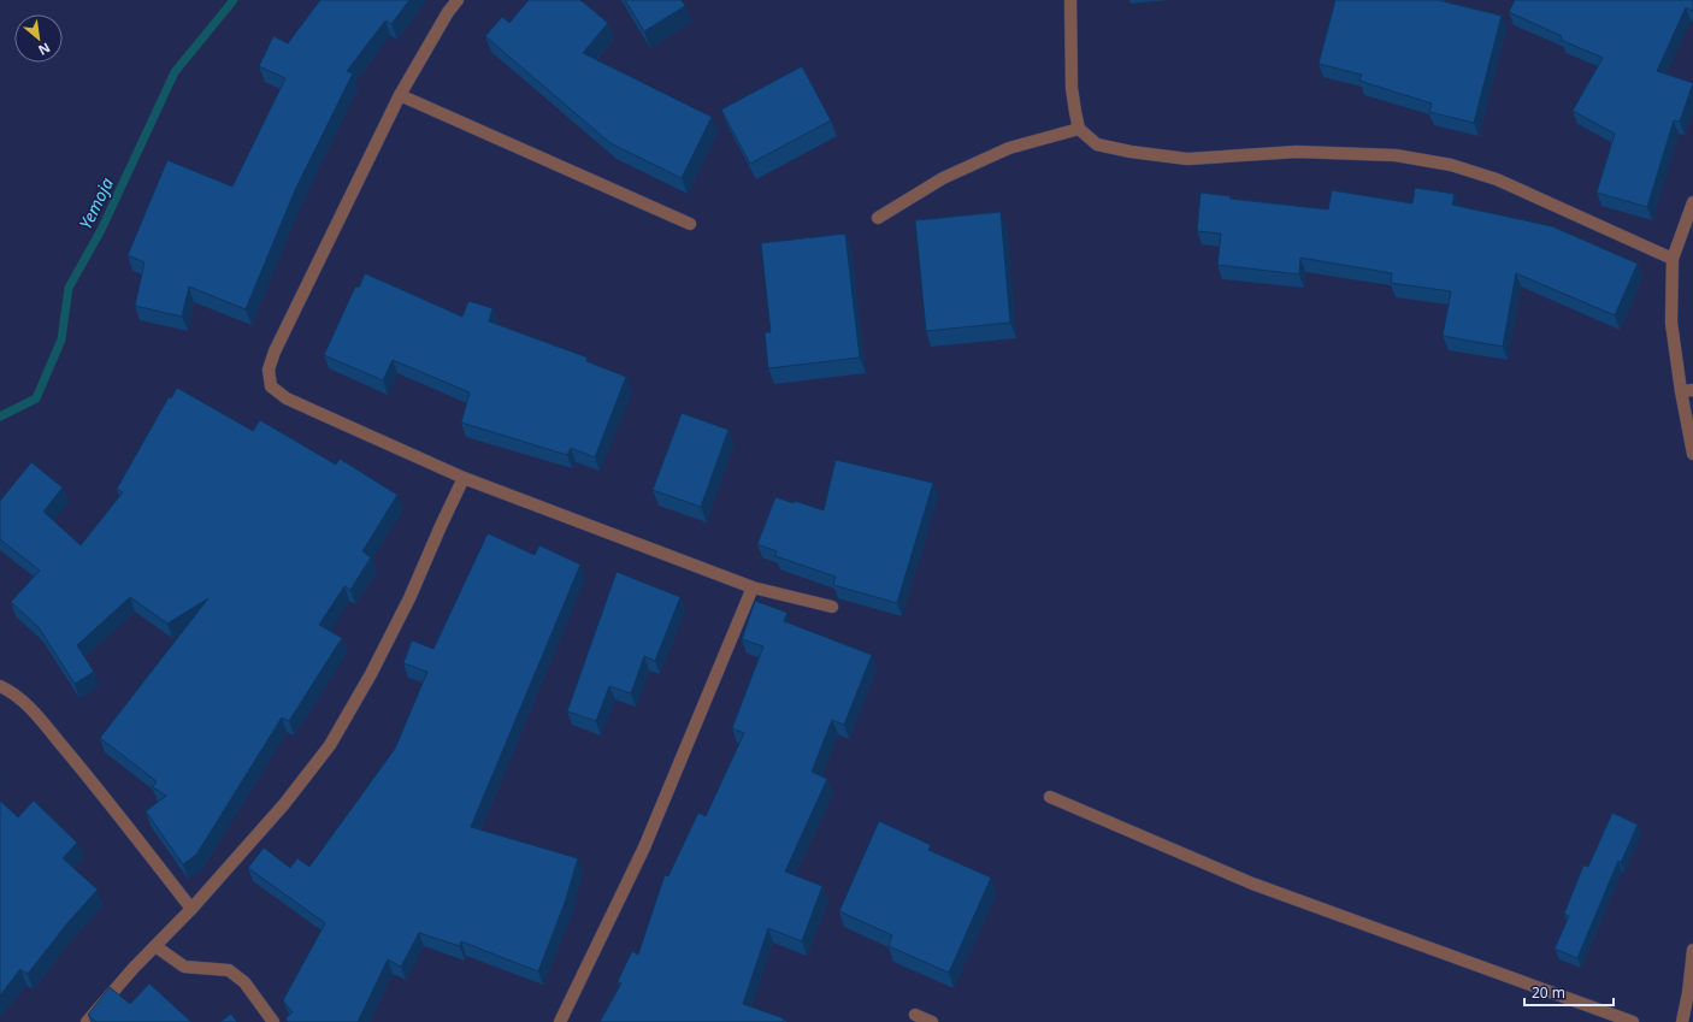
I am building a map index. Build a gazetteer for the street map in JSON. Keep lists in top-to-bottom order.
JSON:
{
  "water": ["Yemoja"],
  "scale_bar": "20 m",
  "north": "bottom right"
}
